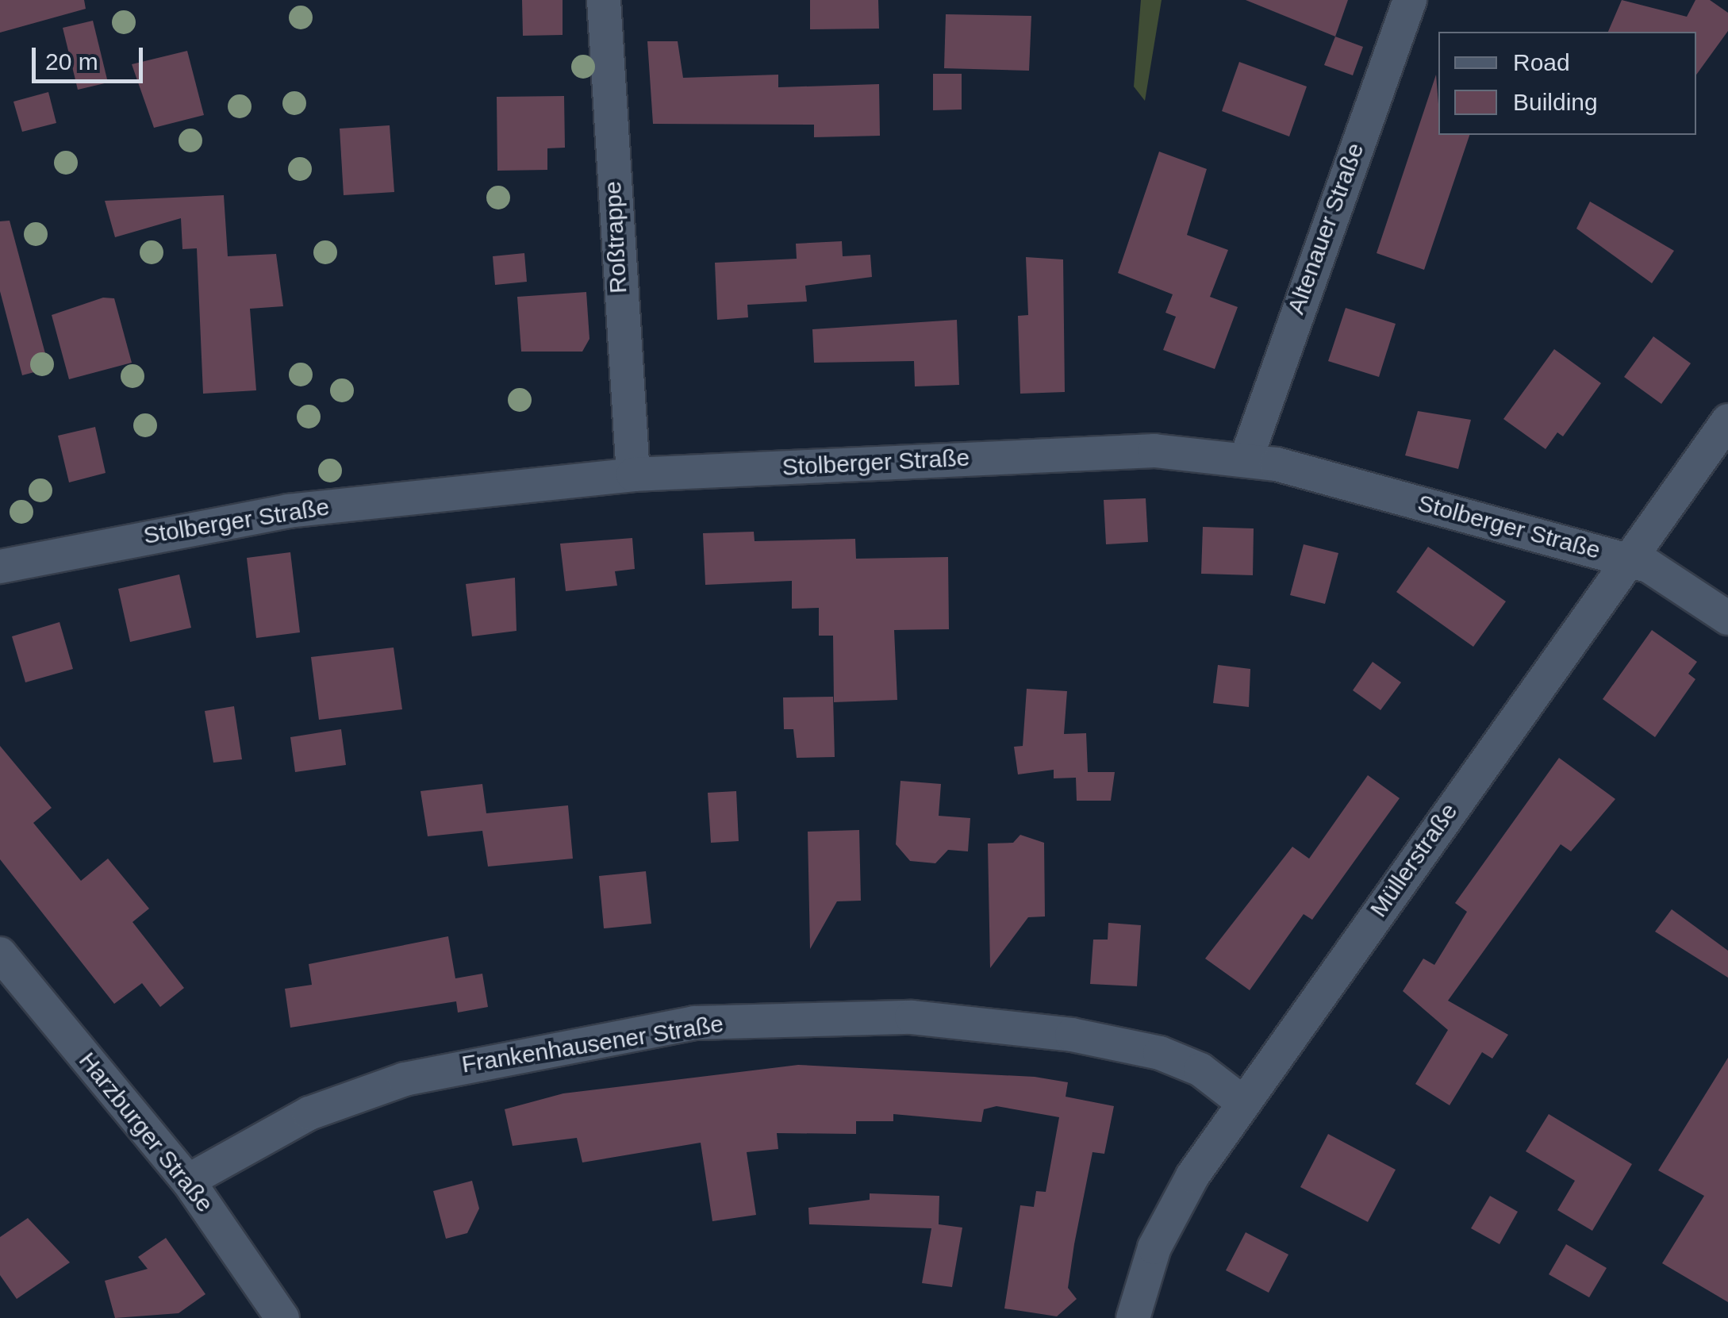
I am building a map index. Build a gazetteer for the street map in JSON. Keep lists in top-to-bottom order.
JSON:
{
  "streets": {
    "street": [
      "Altenauer Straße",
      "Roßtrappe",
      "Stolberger Straße",
      "Müllerstraße",
      "Frankenhausener Straße",
      "Harzburger Straße"
    ]
  },
  "crossings": [
    ["Altenauer Straße", "Stolberger Straße"],
    ["Roßtrappe", "Stolberger Straße"],
    ["Stolberger Straße", "Müllerstraße"],
    ["Müllerstraße", "Frankenhausener Straße"],
    ["Frankenhausener Straße", "Harzburger Straße"]
  ],
  "legend": ["Road", "Building"],
  "scale_bar": "20 m"
}
